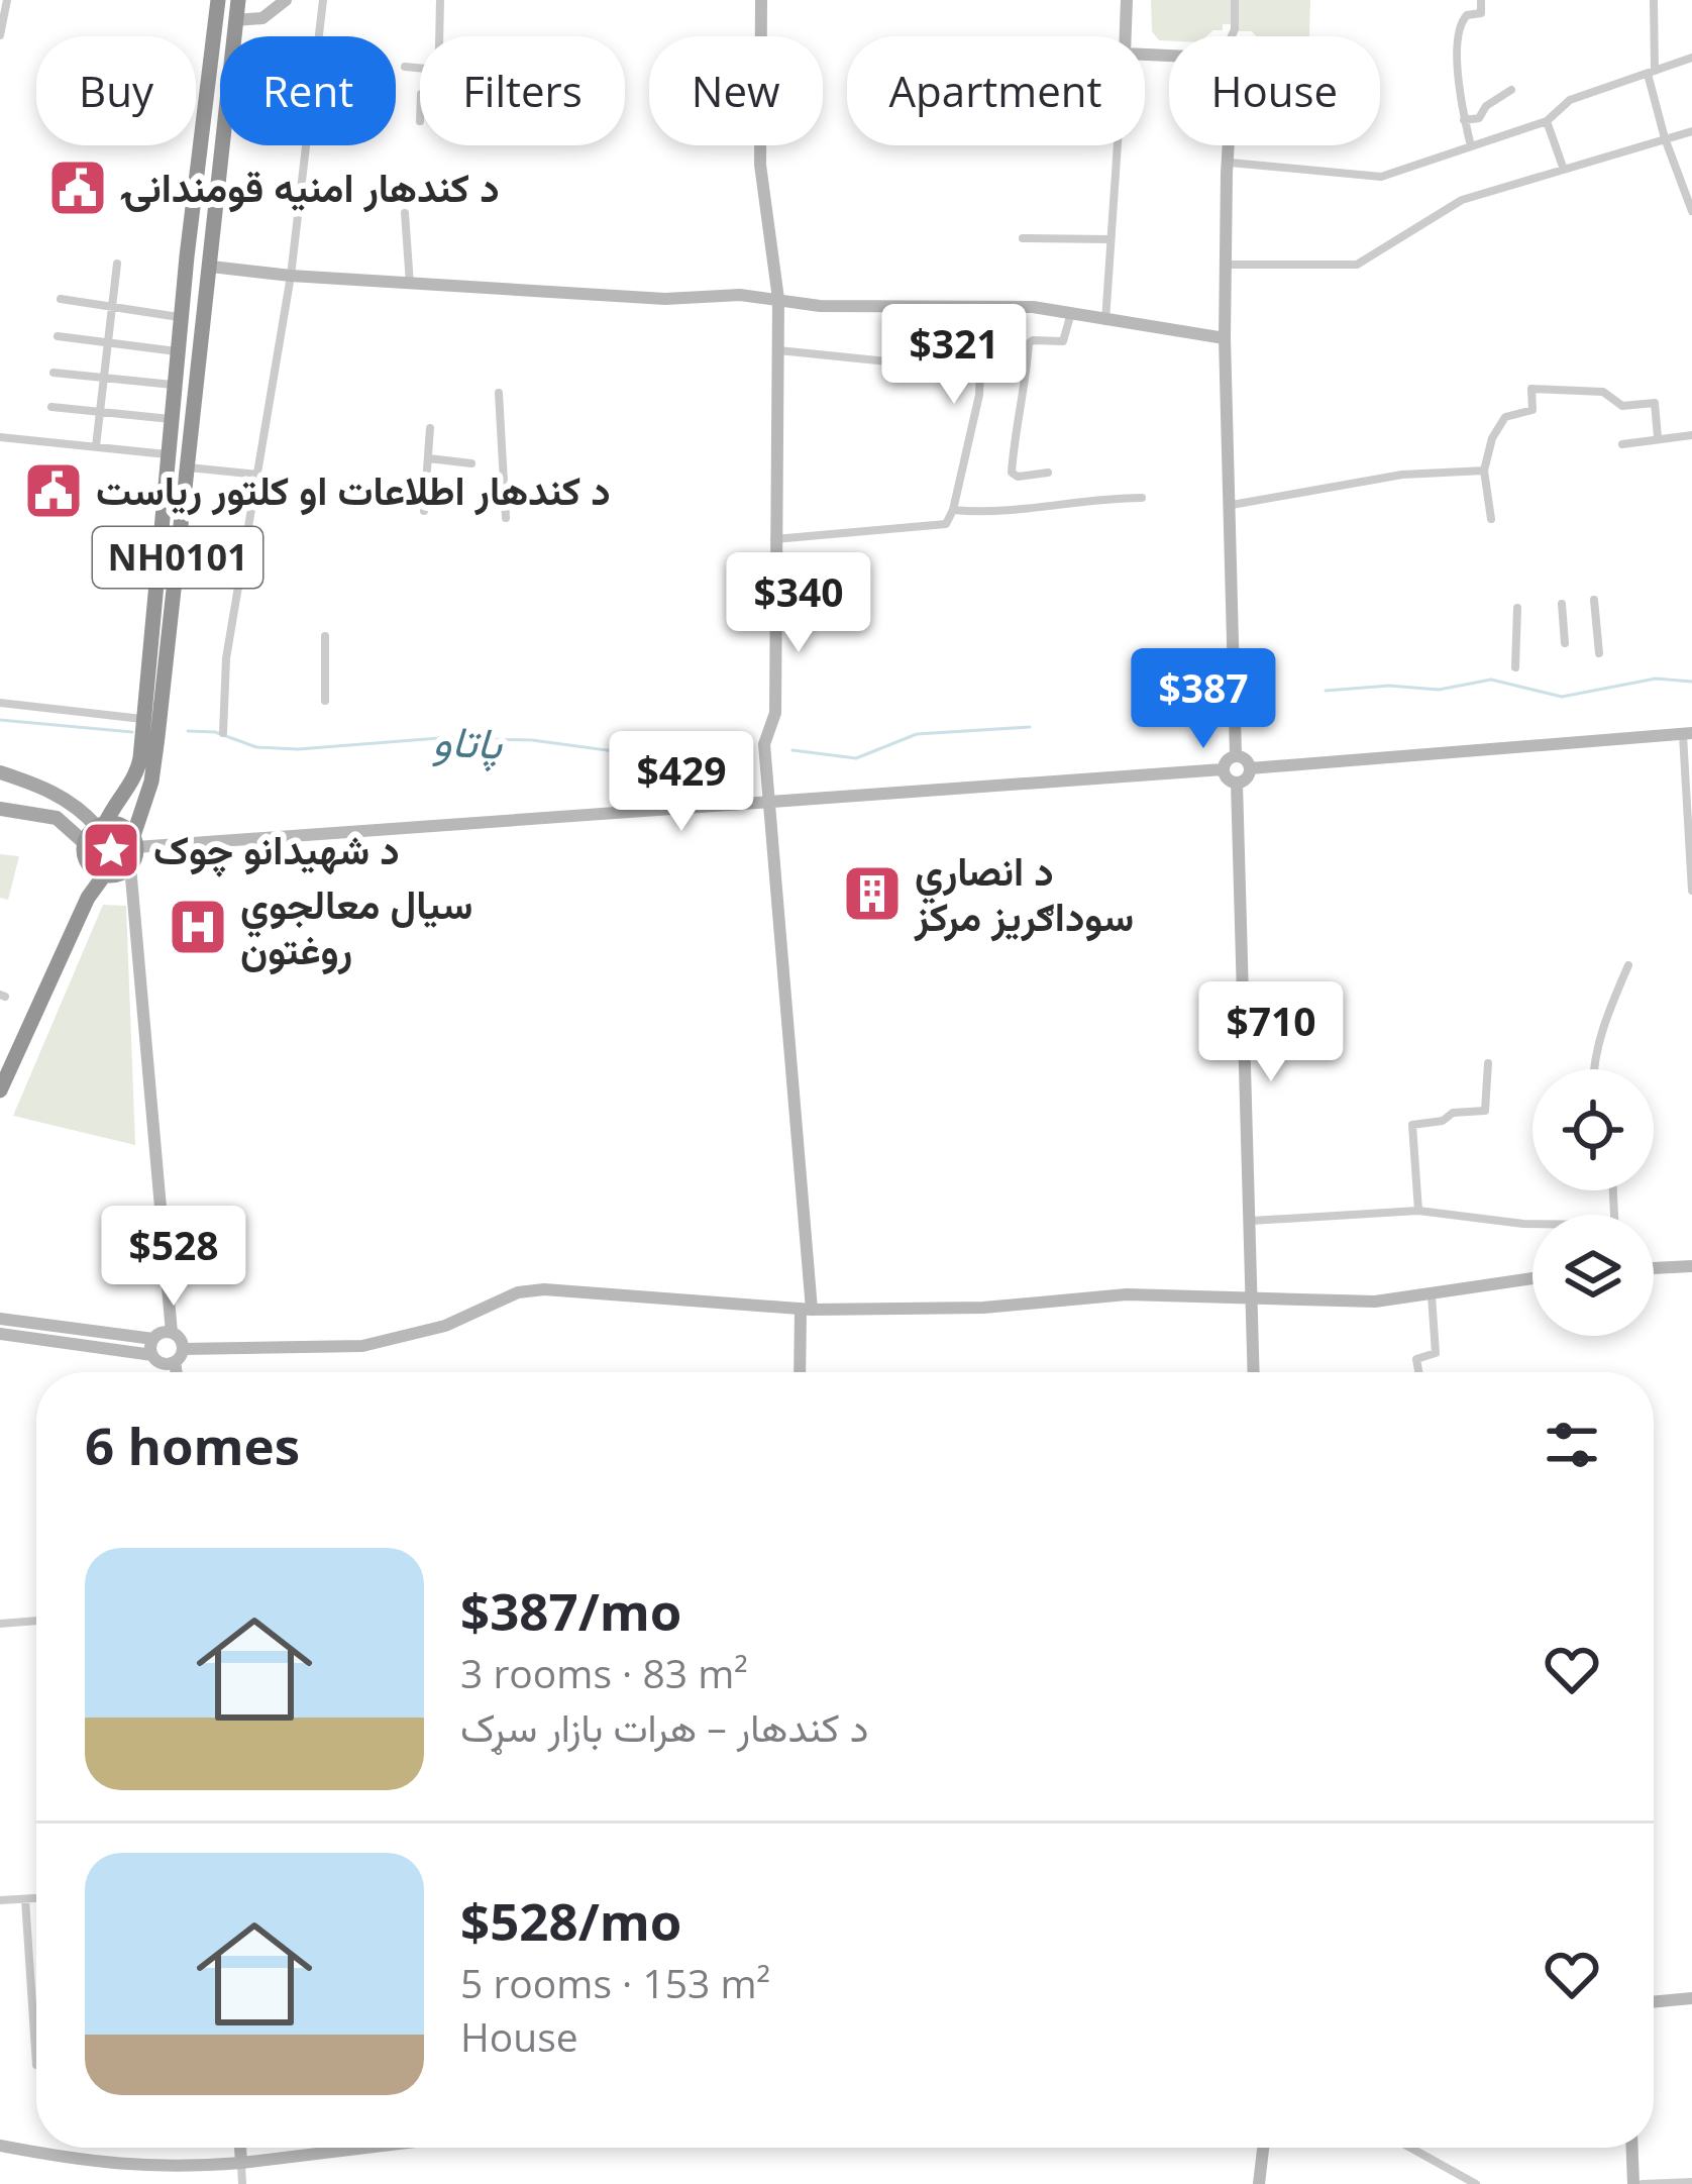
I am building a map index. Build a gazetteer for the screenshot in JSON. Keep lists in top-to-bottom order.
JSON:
{
  "streets": {
    "highway": ["NH0101"]
  },
  "water": ["پاتاو"],
  "places": {
    "public building": ["د کندهار امنيه قومندانۍ", "د کندهار اطلاعات او کلتور رياست"],
    "place": ["د شهيدانو چوک"],
    "building": ["د انصاري سوداګریز مرکز"],
    "hospital": ["سيال معالجوي روغتون"]
  },
  "page": {
    "chip": [
      "Buy",
      "Rent",
      "Filters",
      "New",
      "Apartment",
      "House"
    ],
    "price": [
      "$321",
      "$340",
      "$387",
      "$429",
      "$710",
      "$528"
    ],
    "heading": "6 homes",
    "list": [
      {
        "name": "$387/mo",
        "note": "3 rooms · 83 m² · د کندهار – هرات بازار سړک"
      },
      {
        "name": "$528/mo",
        "note": "5 rooms · 153 m² · House"
      }
    ]
  }
}
